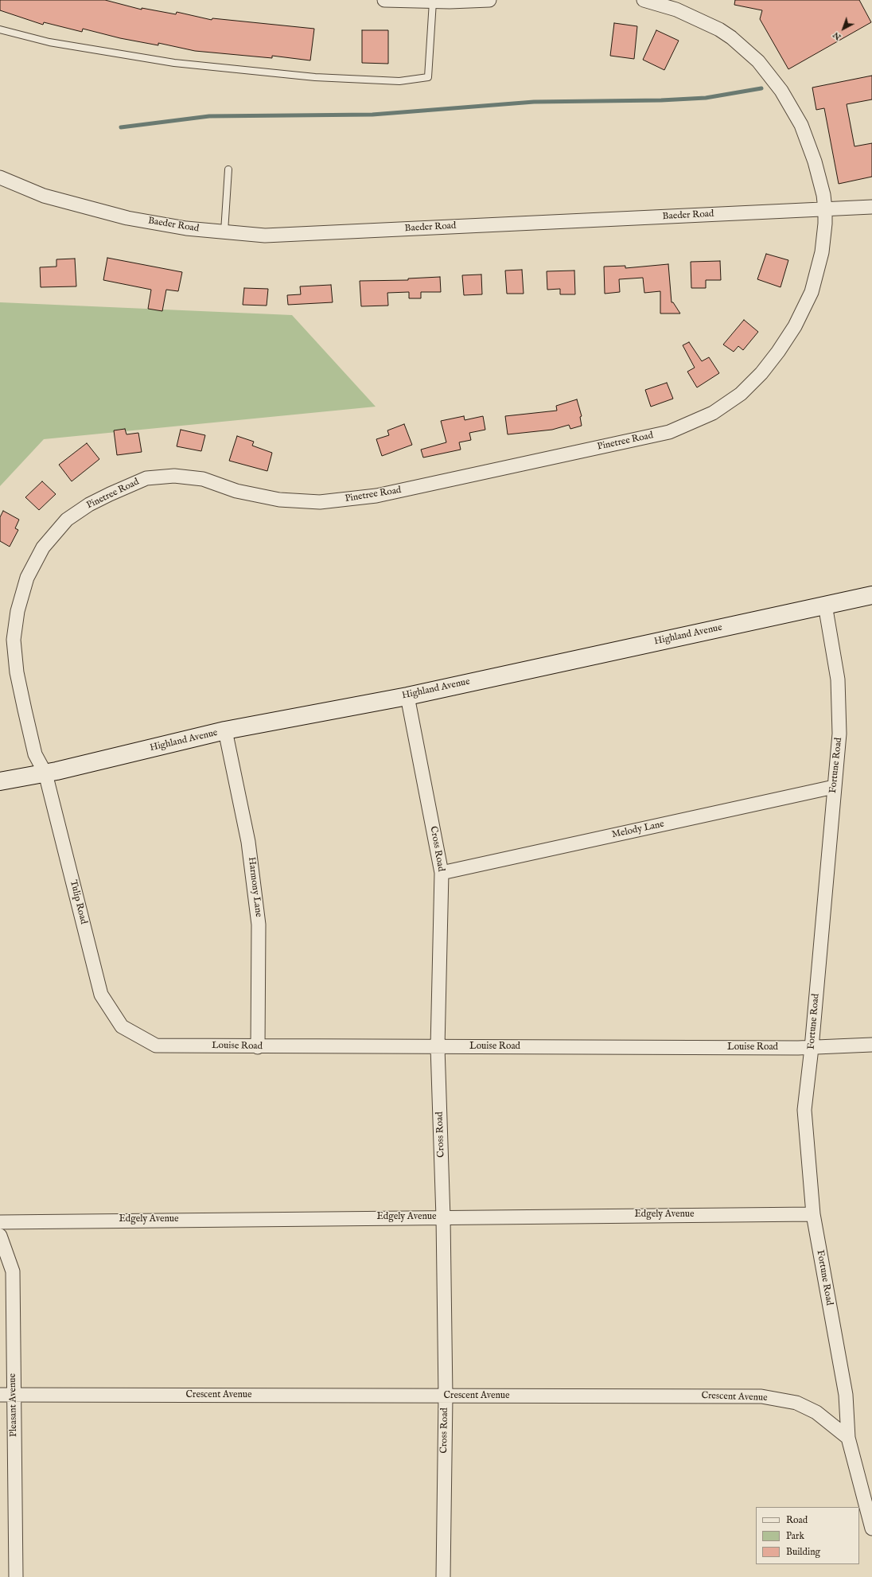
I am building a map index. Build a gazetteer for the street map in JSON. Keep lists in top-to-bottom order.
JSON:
{
  "streets": {
    "street": [
      "Baeder Road",
      "Pinetree Road",
      "Highland Avenue",
      "Fortune Road",
      "Melody Lane",
      "Cross Road",
      "Harmony Lane",
      "Tulip Road",
      "Louise Road",
      "Edgely Avenue",
      "Crescent Avenue",
      "Pleasant Avenue"
    ]
  },
  "crossings": [
    ["Baeder Road", "Pinetree Road"],
    ["Pinetree Road", "Highland Avenue"],
    ["Pinetree Road", "Tulip Road"],
    ["Highland Avenue", "Fortune Road"],
    ["Highland Avenue", "Cross Road"],
    ["Highland Avenue", "Harmony Lane"],
    ["Highland Avenue", "Tulip Road"],
    ["Fortune Road", "Melody Lane"],
    ["Fortune Road", "Louise Road"],
    ["Fortune Road", "Edgely Avenue"],
    ["Fortune Road", "Crescent Avenue"],
    ["Melody Lane", "Cross Road"],
    ["Cross Road", "Louise Road"],
    ["Cross Road", "Edgely Avenue"],
    ["Cross Road", "Crescent Avenue"],
    ["Harmony Lane", "Louise Road"],
    ["Tulip Road", "Louise Road"],
    ["Crescent Avenue", "Pleasant Avenue"]
  ],
  "legend": ["Road", "Park", "Building"],
  "north": "bottom left"
}
